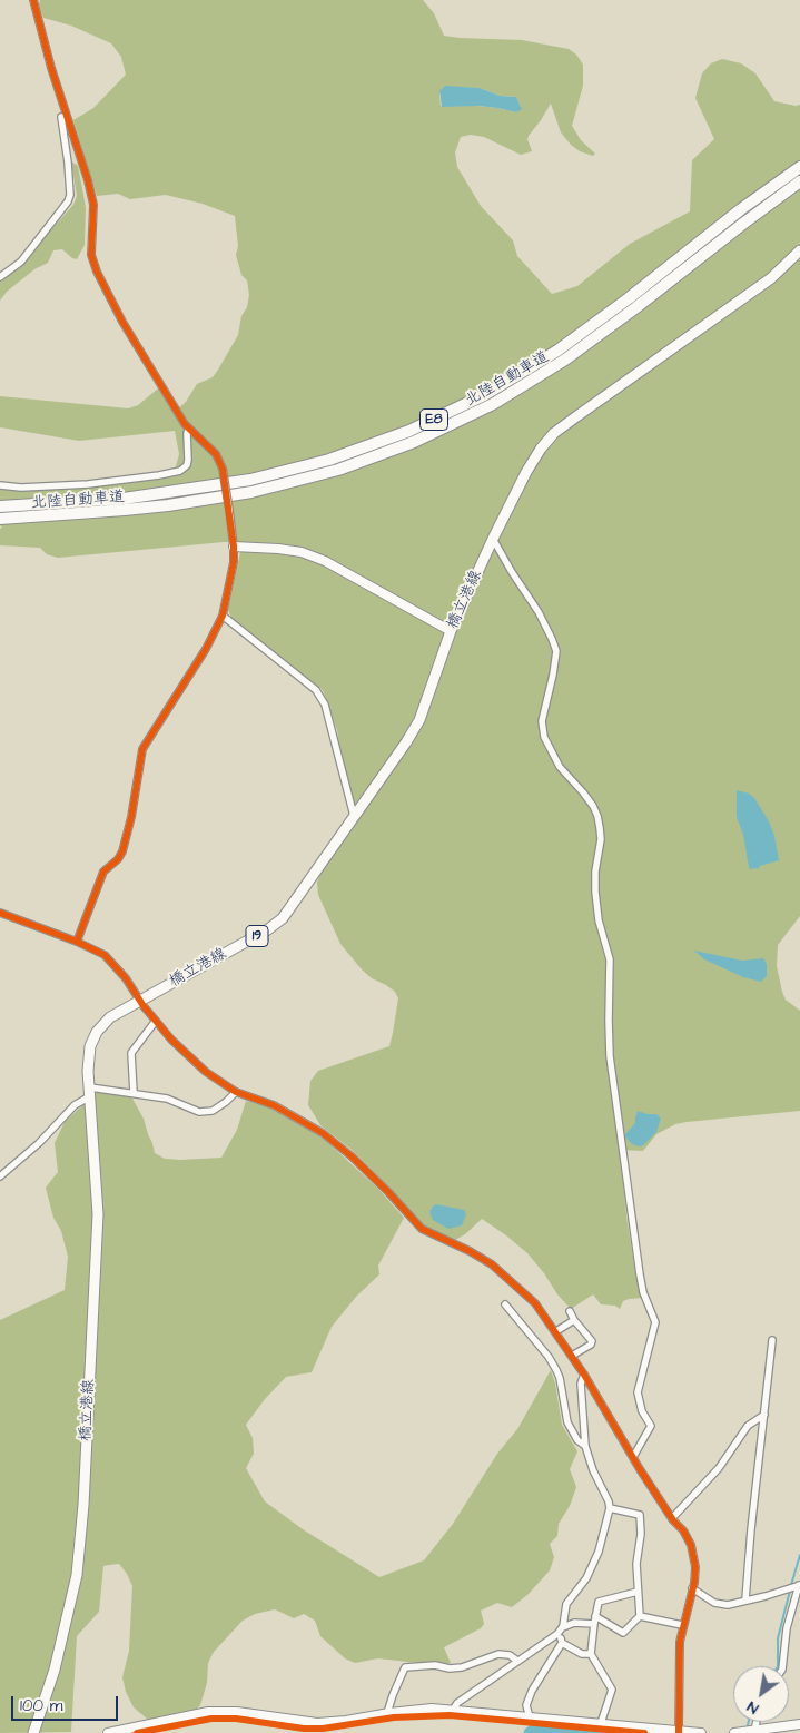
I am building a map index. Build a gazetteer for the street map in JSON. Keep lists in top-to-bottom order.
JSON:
{
  "streets": {
    "highway": ["北陸自動車道", "E8"],
    "main road": ["橋立港線", "19"]
  },
  "scale_bar": "100 m",
  "north": "bottom left"
}
